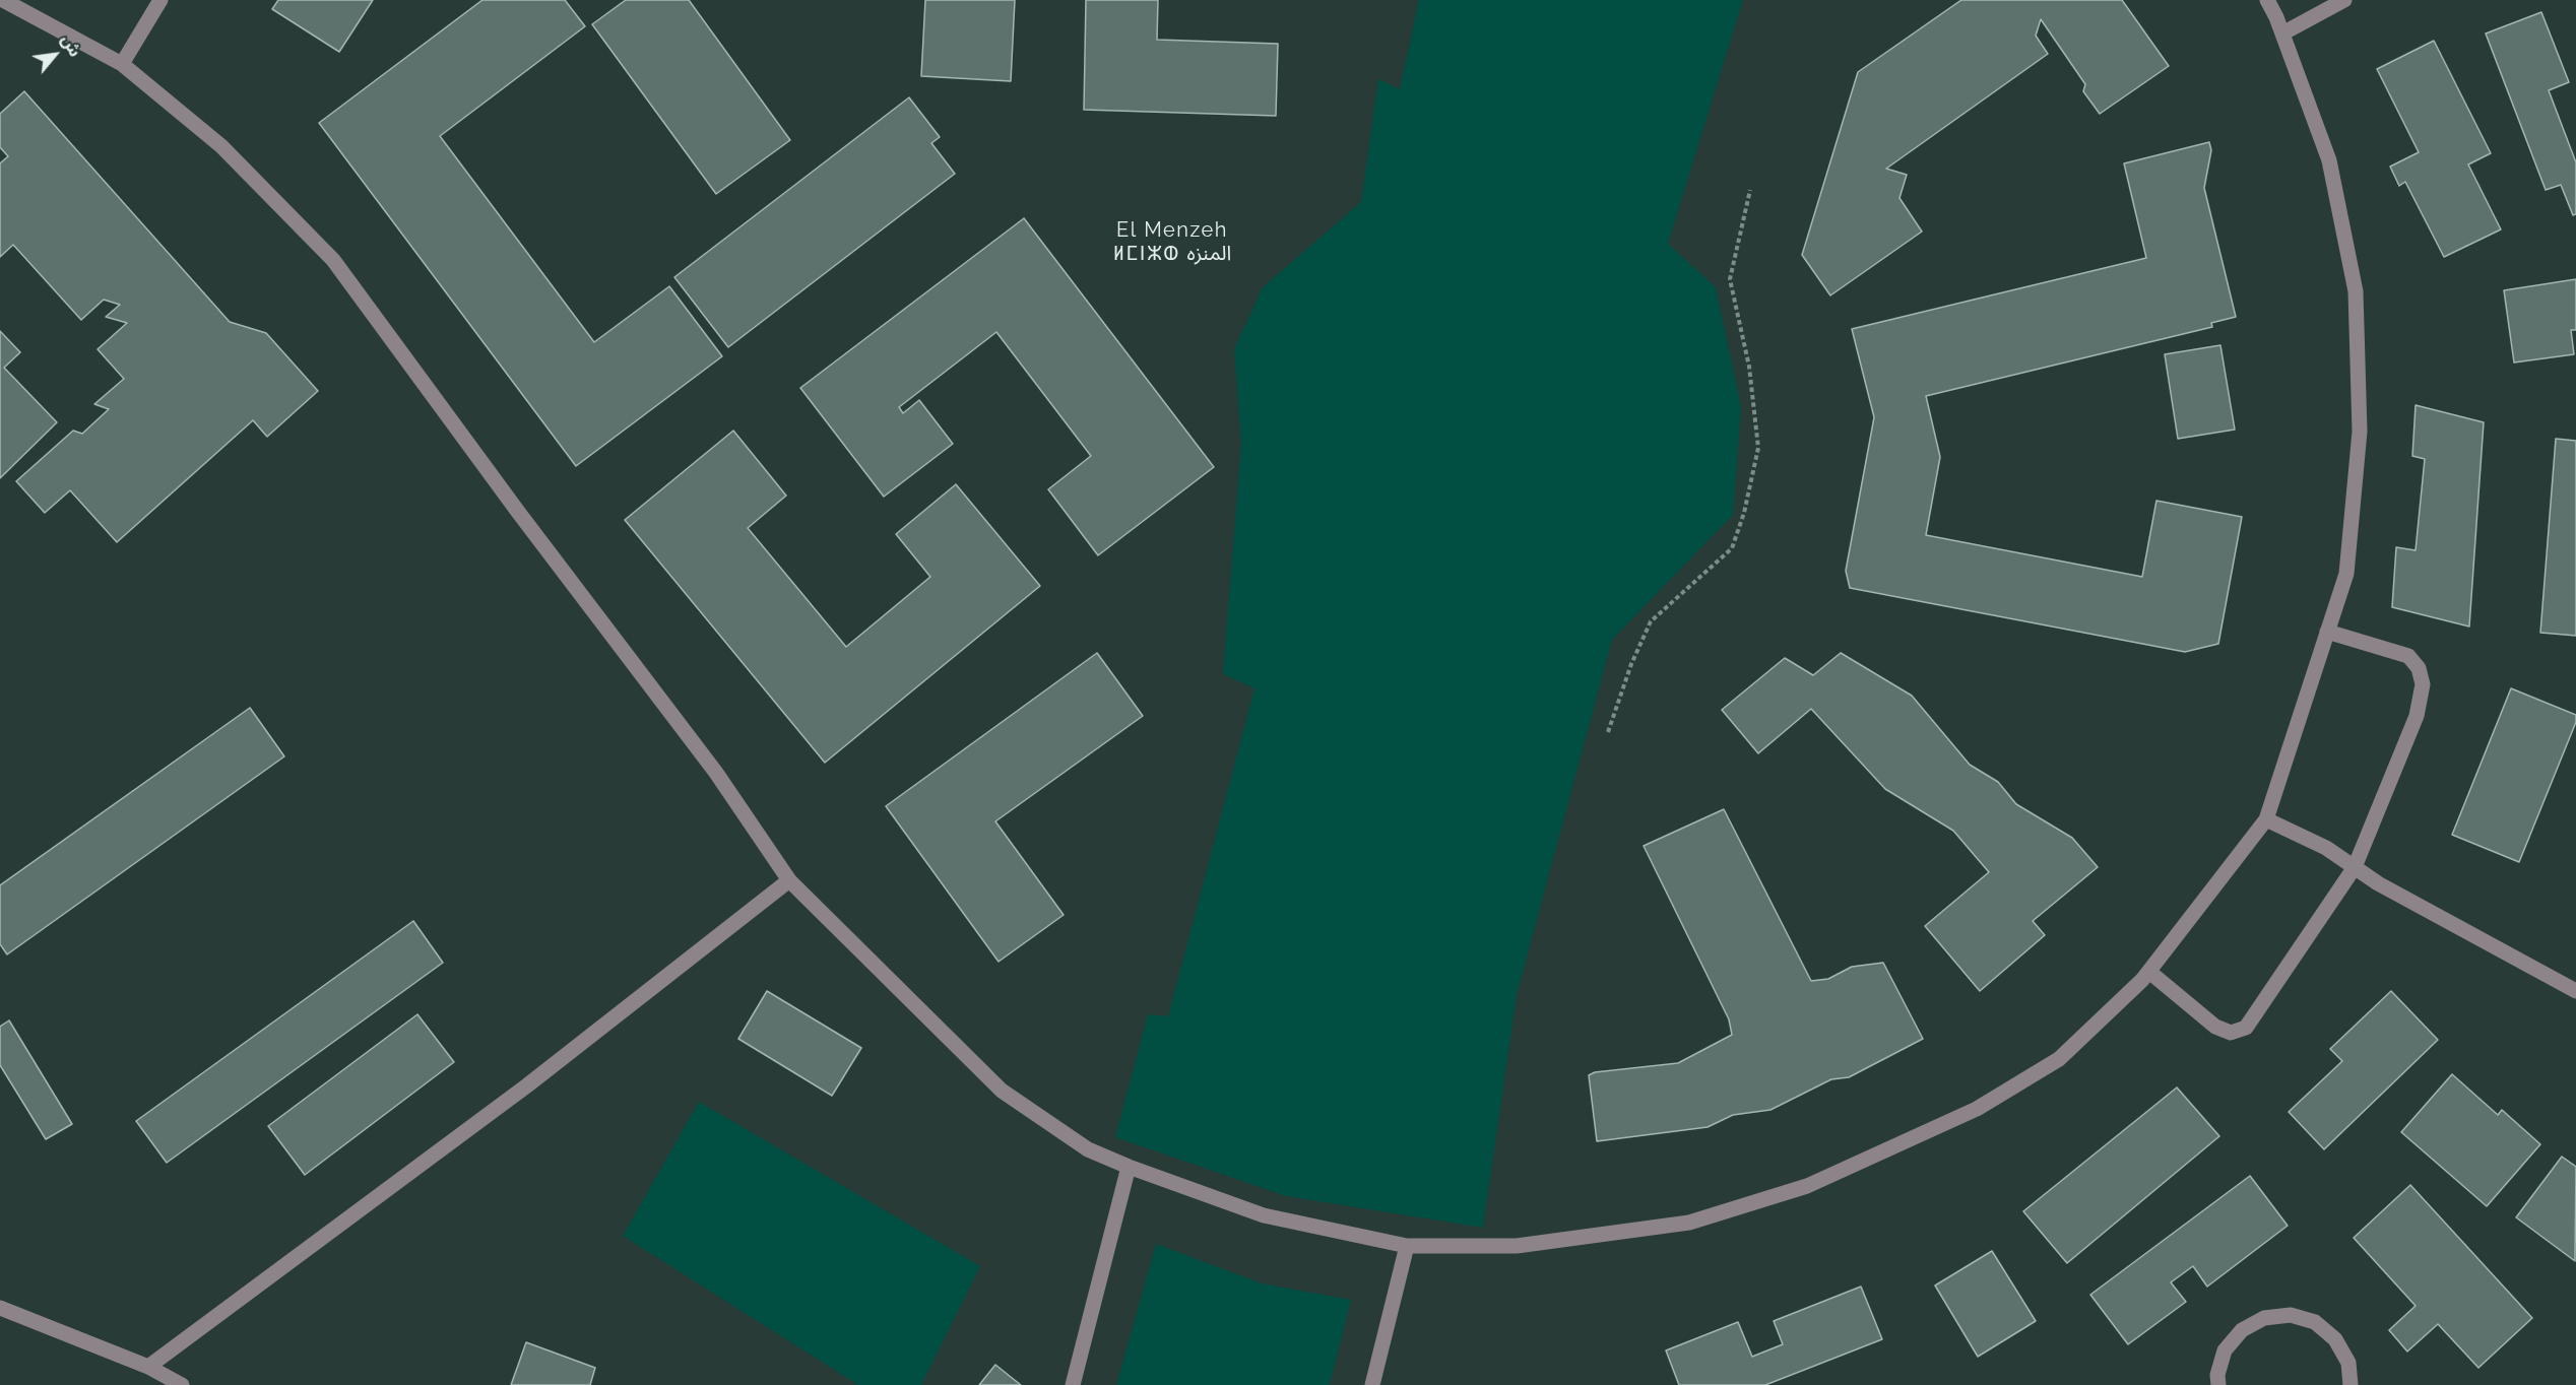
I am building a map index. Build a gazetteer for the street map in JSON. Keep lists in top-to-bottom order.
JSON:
{
  "districts": ["El Menzeh ⵍⵎⵏⵣⵀ المنزه"],
  "north": "top right"
}
